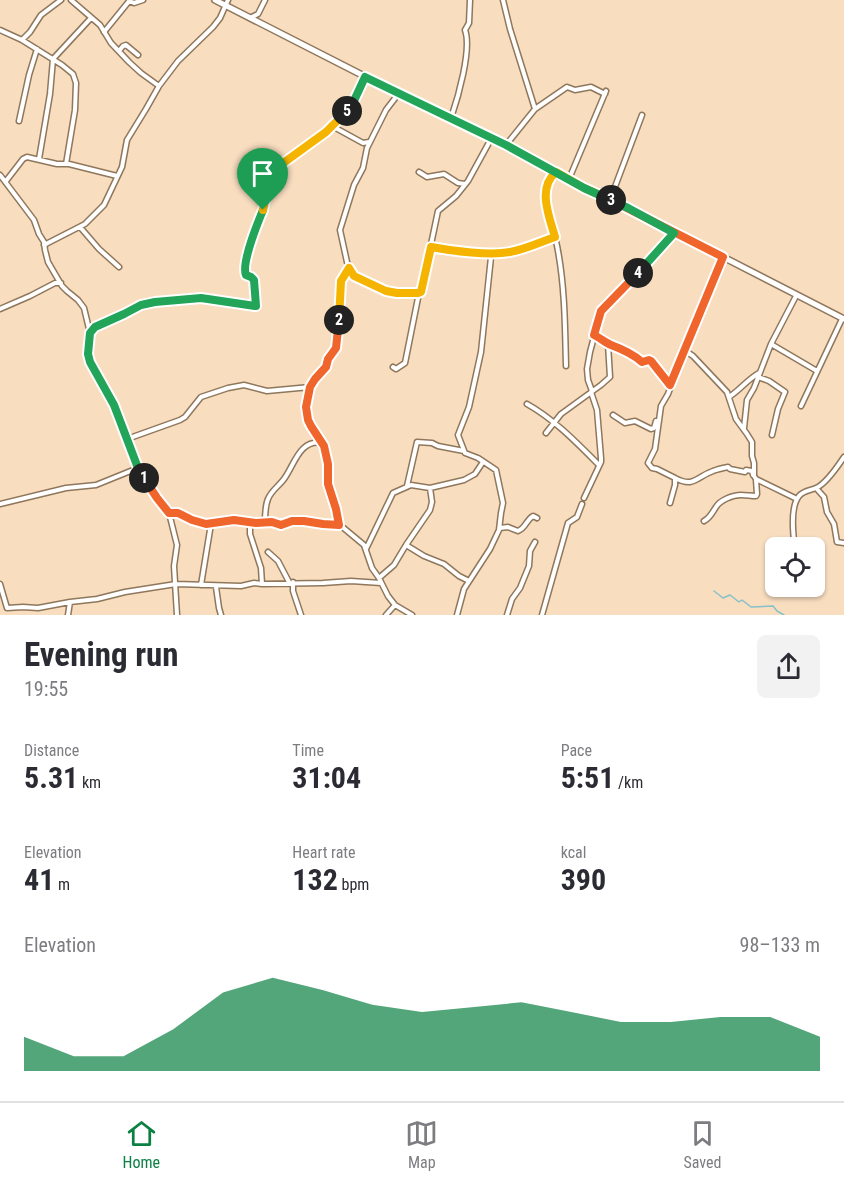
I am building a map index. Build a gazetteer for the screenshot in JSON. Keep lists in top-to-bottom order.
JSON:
{
  "page": {
    "pins": [
      "5",
      "3",
      "4",
      "2",
      "1"
    ],
    "heading": ["Evening run", "19:55"],
    "stats": [
      ["Distance", "5.31 km"],
      ["Time", "31:04"],
      ["Pace", "5:51 /km"],
      ["Elevation", "41 m"],
      ["Heart rate", "132 bpm"],
      ["kcal", "390"]
    ],
    "chart": ["Elevation", "98–133 m"],
    "tabs": ["Home", "Map", "Saved"]
  }
}
